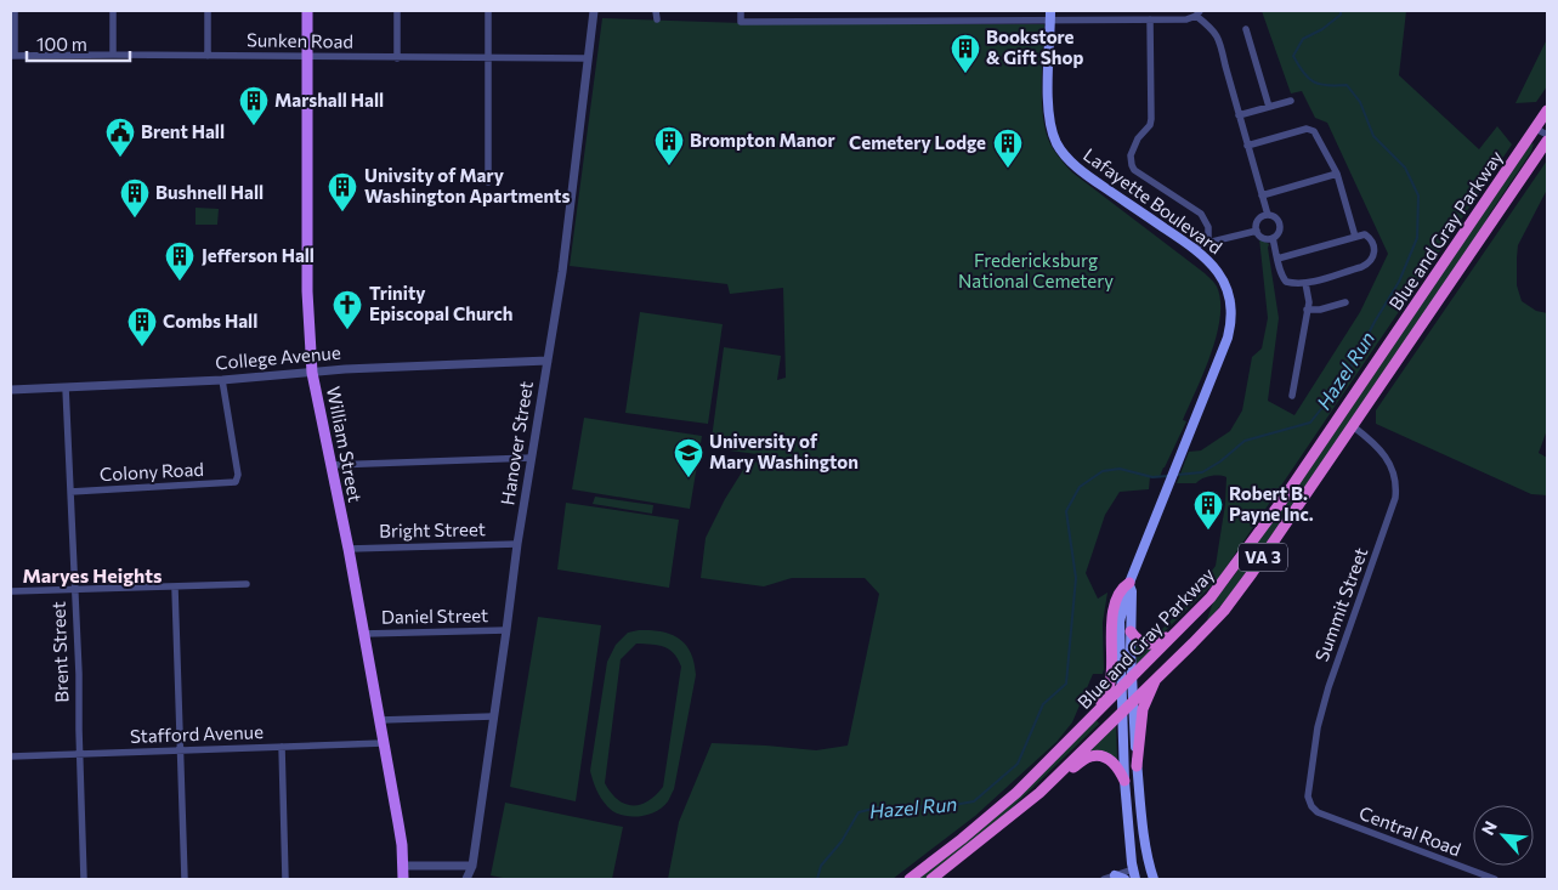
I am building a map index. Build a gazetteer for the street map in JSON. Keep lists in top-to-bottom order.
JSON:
{
  "streets": {
    "highway": ["Blue and Gray Parkway", "VA 3"],
    "main road": ["Lafayette Boulevard", "William Street"],
    "street": [
      "Sunken Road",
      "College Avenue",
      "Hanover Street",
      "Colony Road",
      "Bright Street",
      "Summit Street",
      "Daniel Street",
      "Brent Street",
      "Stafford Avenue",
      "Central Road"
    ]
  },
  "crossings": [
    ["Sunken Road", "Hanover Street"],
    ["Sunken Road", "William Street"],
    ["Lafayette Boulevard", "Blue and Gray Parkway"],
    ["Blue and Gray Parkway", "Summit Street"],
    ["College Avenue", "Hanover Street"],
    ["College Avenue", "William Street"],
    ["College Avenue", "Colony Road"],
    ["College Avenue", "Brent Street"],
    ["Hanover Street", "Bright Street"],
    ["Hanover Street", "Daniel Street"],
    ["William Street", "Bright Street"],
    ["William Street", "Daniel Street"],
    ["William Street", "Stafford Avenue"],
    ["Colony Road", "Brent Street"],
    ["Summit Street", "Central Road"],
    ["Brent Street", "Stafford Avenue"]
  ],
  "districts": ["Maryes Heights"],
  "water": ["Hazel Run"],
  "parks": ["Fredericksburg National Cemetery"],
  "places": {
    "building": [
      "Bookstore & Gift Shop",
      "Marshall Hall",
      "Brompton Manor",
      "Cemetery Lodge",
      "Univsity of Mary Washington Apartments",
      "Bushnell Hall",
      "Jefferson Hall",
      "Combs Hall",
      "Robert B. Payne Inc."
    ],
    "public building": ["Brent Hall"],
    "church": ["Trinity Episcopal Church"],
    "school or university": ["University of Mary Washington"]
  },
  "scale_bar": "100 m",
  "north": "top left"
}
